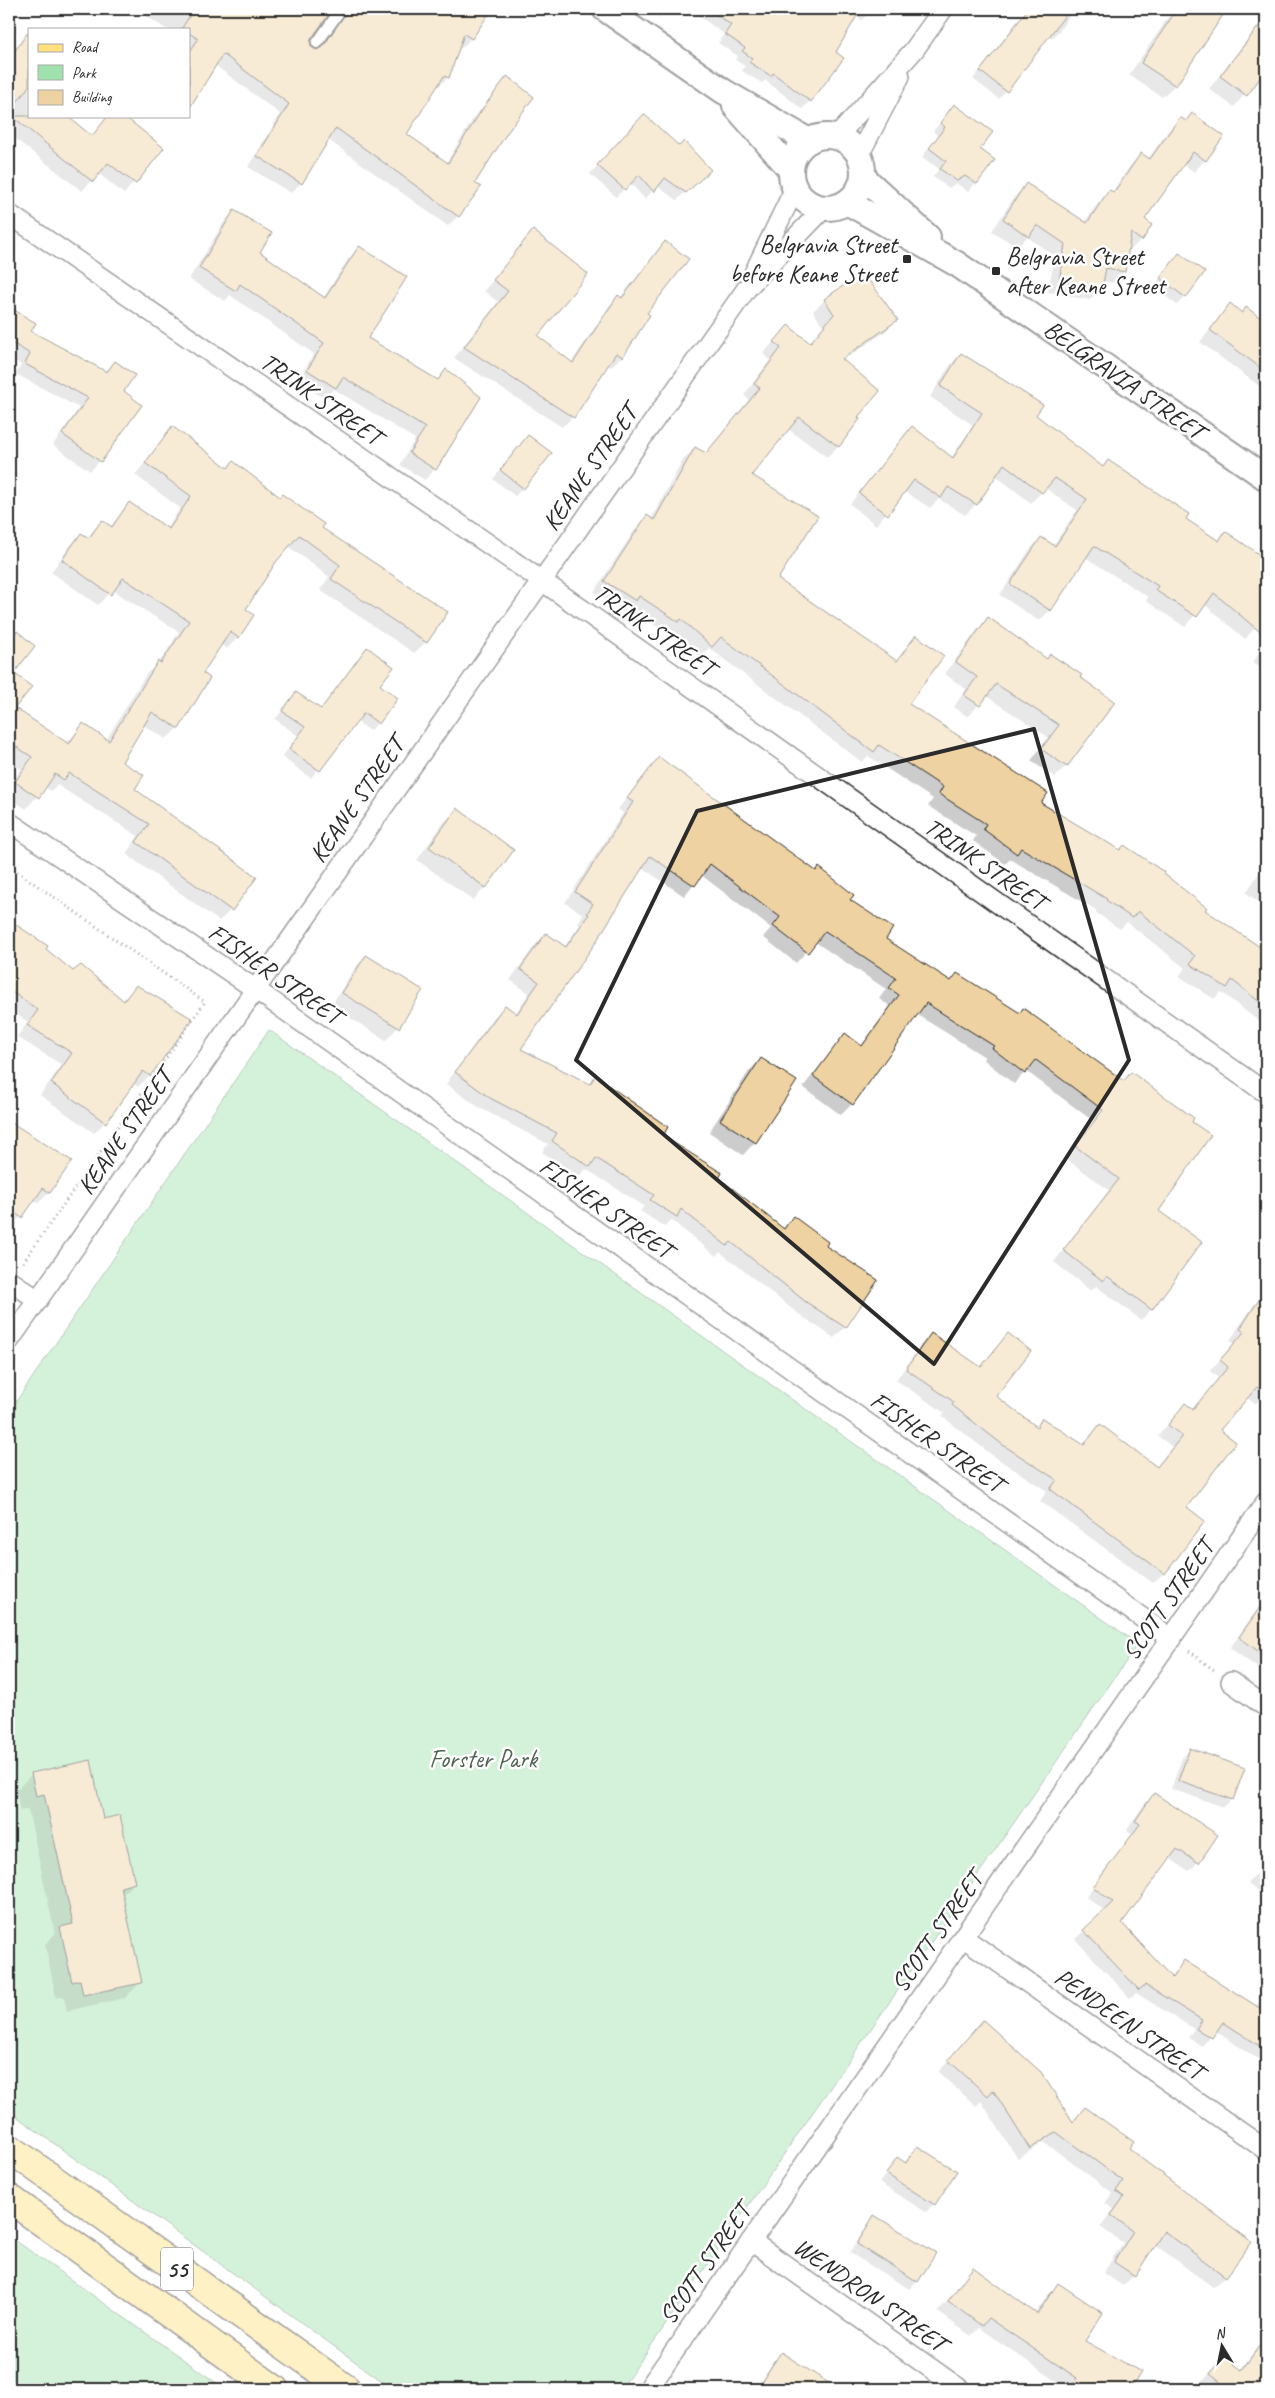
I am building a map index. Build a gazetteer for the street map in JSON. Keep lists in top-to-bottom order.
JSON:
{
  "streets": {
    "main road": ["55"],
    "street": [
      "BELGRAVIA STREET",
      "TRINK STREET",
      "KEANE STREET",
      "FISHER STREET",
      "SCOTT STREET",
      "PENDEEN STREET",
      "WENDRON STREET"
    ]
  },
  "crossings": [
    ["BELGRAVIA STREET", "KEANE STREET"],
    ["TRINK STREET", "KEANE STREET"],
    ["KEANE STREET", "FISHER STREET"],
    ["FISHER STREET", "SCOTT STREET"],
    ["SCOTT STREET", "PENDEEN STREET"],
    ["SCOTT STREET", "WENDRON STREET"]
  ],
  "parks": ["Forster Park"],
  "places": {
    "transit": ["Belgravia Street before Keane Street", "Belgravia Street after Keane Street"]
  },
  "legend": ["Road", "Park", "Building"],
  "north": "top"
}
